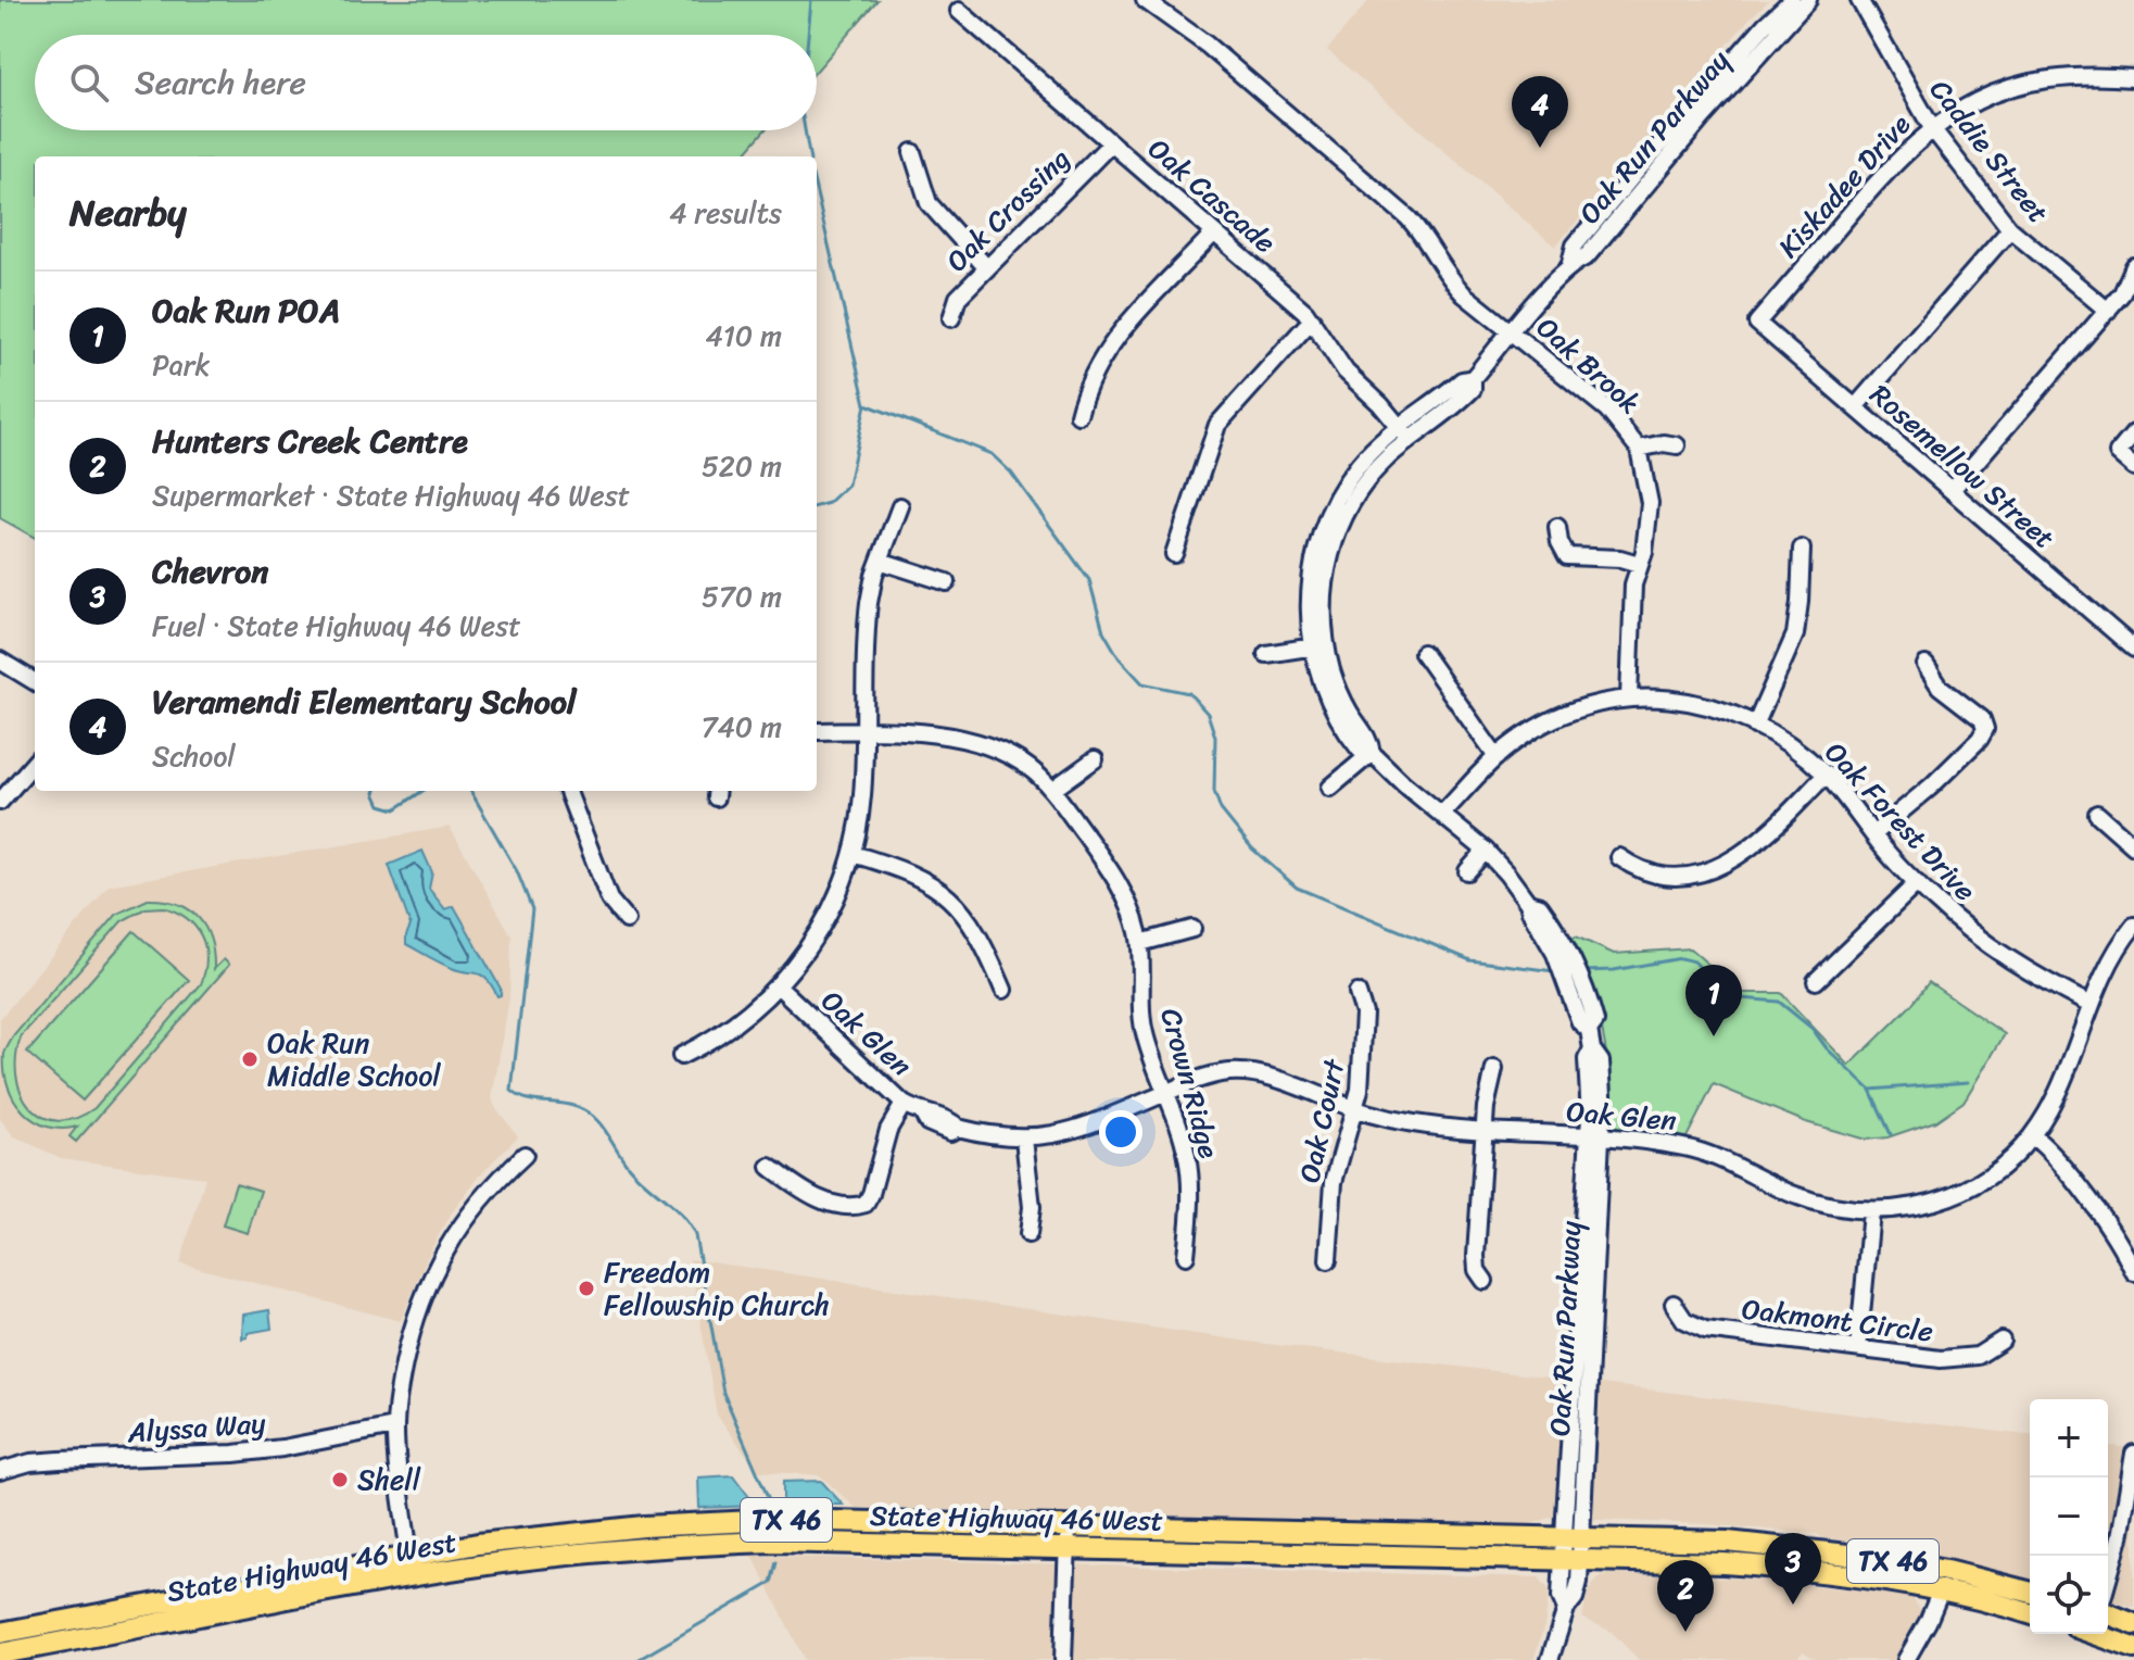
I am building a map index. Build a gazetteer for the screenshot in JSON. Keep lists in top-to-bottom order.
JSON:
{
  "streets": {
    "main road": ["State Highway 46 West", "TX 46"],
    "street": [
      "Oak Run Parkway",
      "Caddie Street",
      "Kiskadee Drive",
      "Oak Cascade",
      "Oak Crossing",
      "Oak Brook",
      "Rosemellow Street",
      "Oak Forest Drive",
      "Oak Glen",
      "Crown Ridge",
      "Oak Court",
      "Oakmont Circle",
      "Alyssa Way"
    ]
  },
  "crossings": [
    ["Oak Run Parkway", "Oak Cascade"],
    ["Oak Run Parkway", "Oak Brook"],
    ["Oak Run Parkway", "Oak Forest Drive"],
    ["Oak Run Parkway", "Oak Glen"],
    ["Oak Run Parkway", "State Highway 46 West"],
    ["Caddie Street", "Kiskadee Drive"],
    ["Kiskadee Drive", "Rosemellow Street"],
    ["Oak Cascade", "Oak Crossing"],
    ["Oak Brook", "Oak Forest Drive"],
    ["Oak Forest Drive", "Oak Glen"],
    ["Oak Glen", "Crown Ridge"],
    ["Oak Glen", "Oak Court"]
  ],
  "places": ["Oak Run Middle School", "Freedom Fellowship Church", "Shell"],
  "page": {
    "search": "Search here",
    "pins": [
      "4",
      "1",
      "3",
      "2"
    ],
    "heading": ["Nearby", "4 results"],
    "list": [
      {
        "mark": "1",
        "name": "Oak Run POA",
        "note": "Park",
        "value": "410 m"
      },
      {
        "mark": "2",
        "name": "Hunters Creek Centre",
        "note": "Supermarket · State Highway 46 West",
        "value": "520 m"
      },
      {
        "mark": "3",
        "name": "Chevron",
        "note": "Fuel · State Highway 46 West",
        "value": "570 m"
      },
      {
        "mark": "4",
        "name": "Veramendi Elementary School",
        "note": "School",
        "value": "740 m"
      }
    ],
    "map_buttons": ["+", "−"]
  }
}
